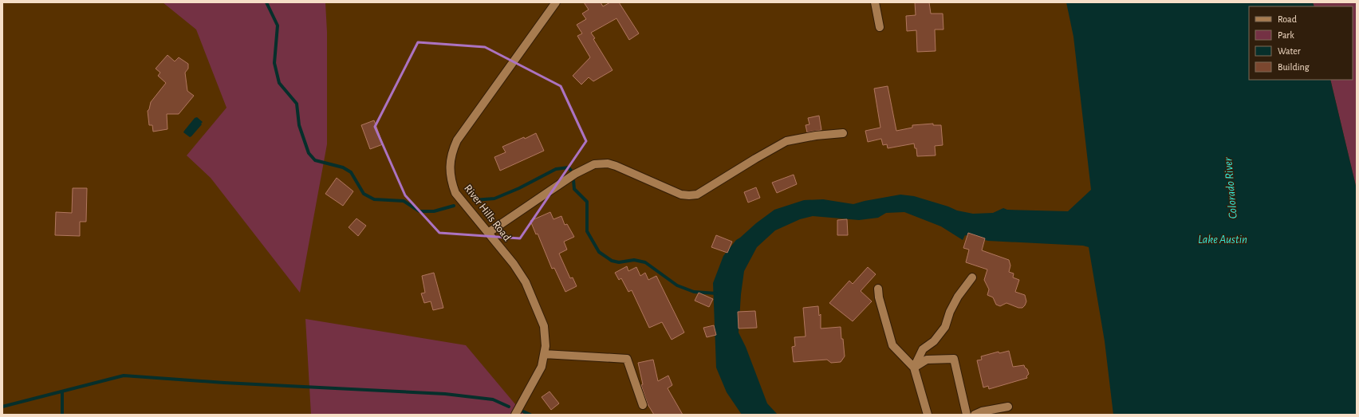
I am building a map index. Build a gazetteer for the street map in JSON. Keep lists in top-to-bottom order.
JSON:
{
  "streets": {
    "street": ["River Hills Road"]
  },
  "water": ["Colorado River", "Lake Austin"],
  "legend": [
    "Road",
    "Park",
    "Water",
    "Building"
  ]
}
